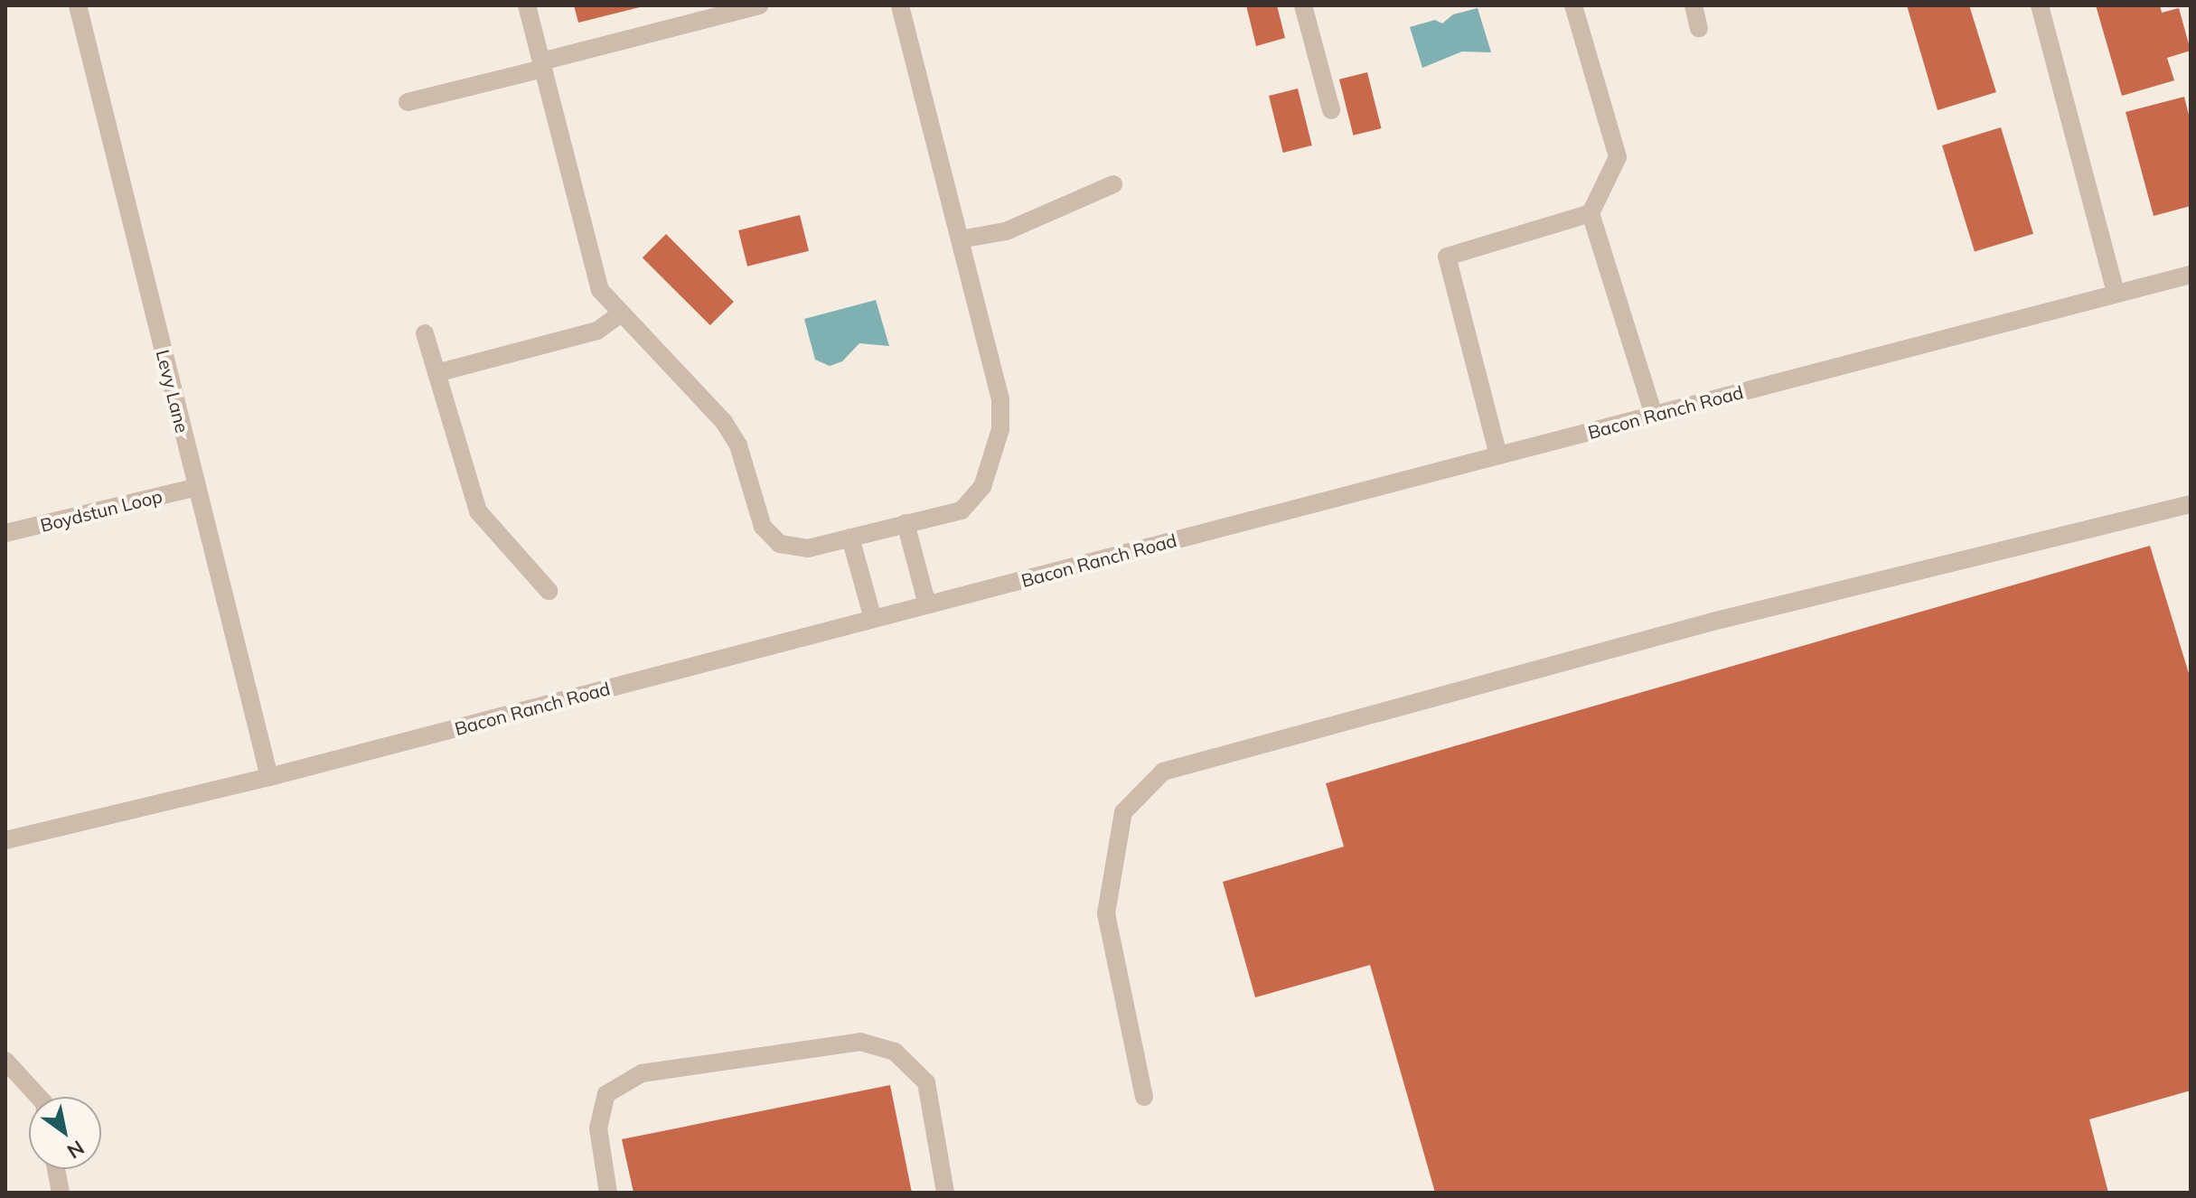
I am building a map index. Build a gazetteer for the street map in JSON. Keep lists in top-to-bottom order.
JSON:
{
  "streets": {
    "street": ["Levy Lane", "Bacon Ranch Road", "Boydstun Loop"]
  },
  "crossings": [
    ["Levy Lane", "Bacon Ranch Road"],
    ["Levy Lane", "Boydstun Loop"]
  ],
  "north": "bottom right"
}
